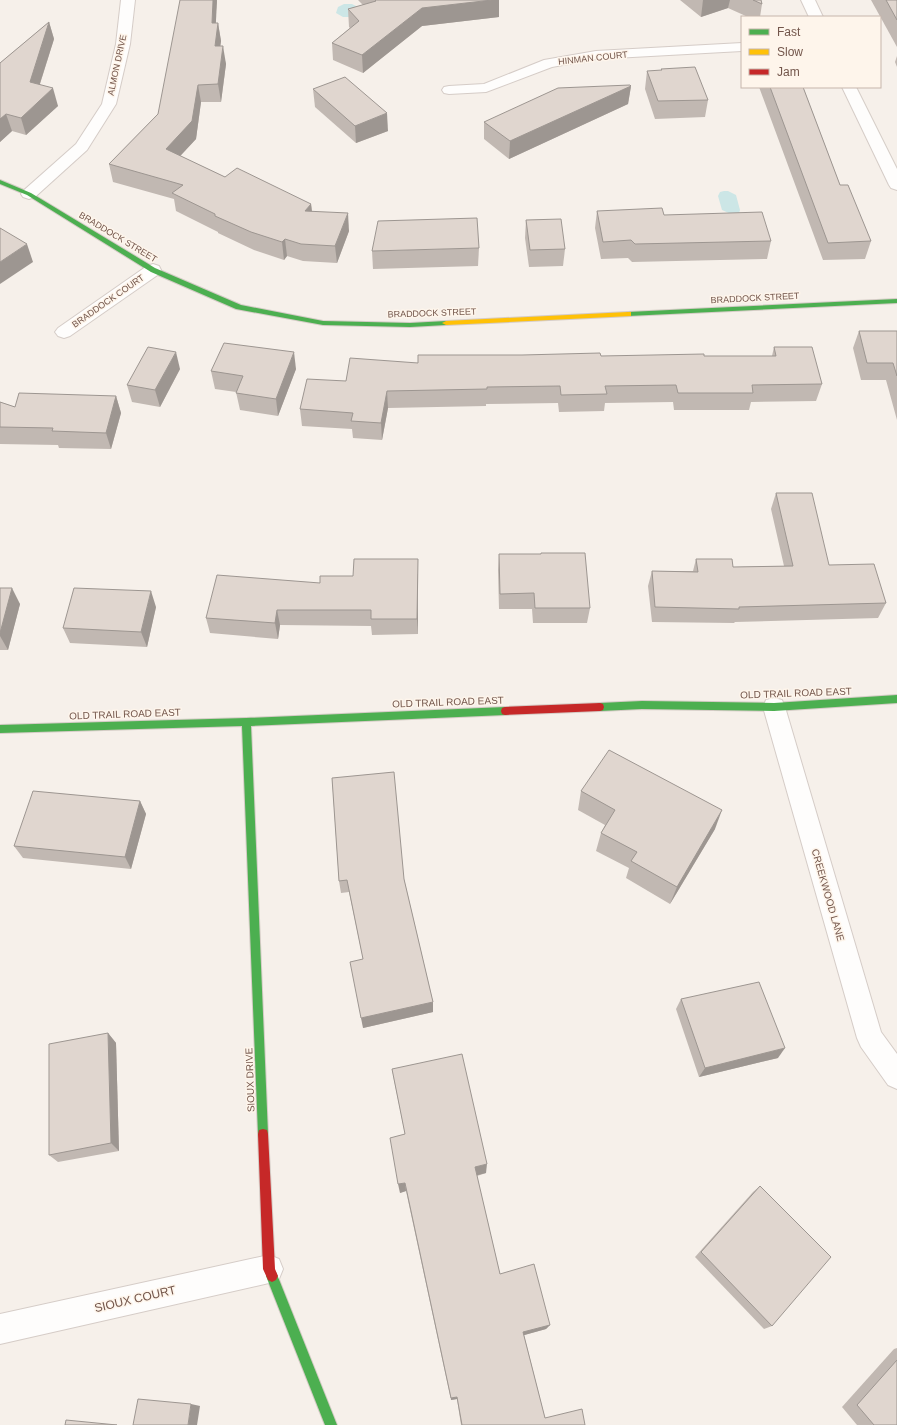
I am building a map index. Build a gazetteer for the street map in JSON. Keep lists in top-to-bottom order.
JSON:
{
  "streets": {
    "street": [
      "HINMAN COURT",
      "ALMON DRIVE",
      "BRADDOCK STREET",
      "BRADDOCK COURT",
      "OLD TRAIL ROAD EAST",
      "CREEKWOOD LANE",
      "SIOUX DRIVE",
      "SIOUX COURT"
    ]
  },
  "crossings": [
    ["ALMON DRIVE", "BRADDOCK STREET"],
    ["BRADDOCK STREET", "BRADDOCK COURT"],
    ["OLD TRAIL ROAD EAST", "CREEKWOOD LANE"],
    ["OLD TRAIL ROAD EAST", "SIOUX DRIVE"],
    ["SIOUX DRIVE", "SIOUX COURT"]
  ],
  "legend": ["Fast", "Slow", "Jam"]
}
